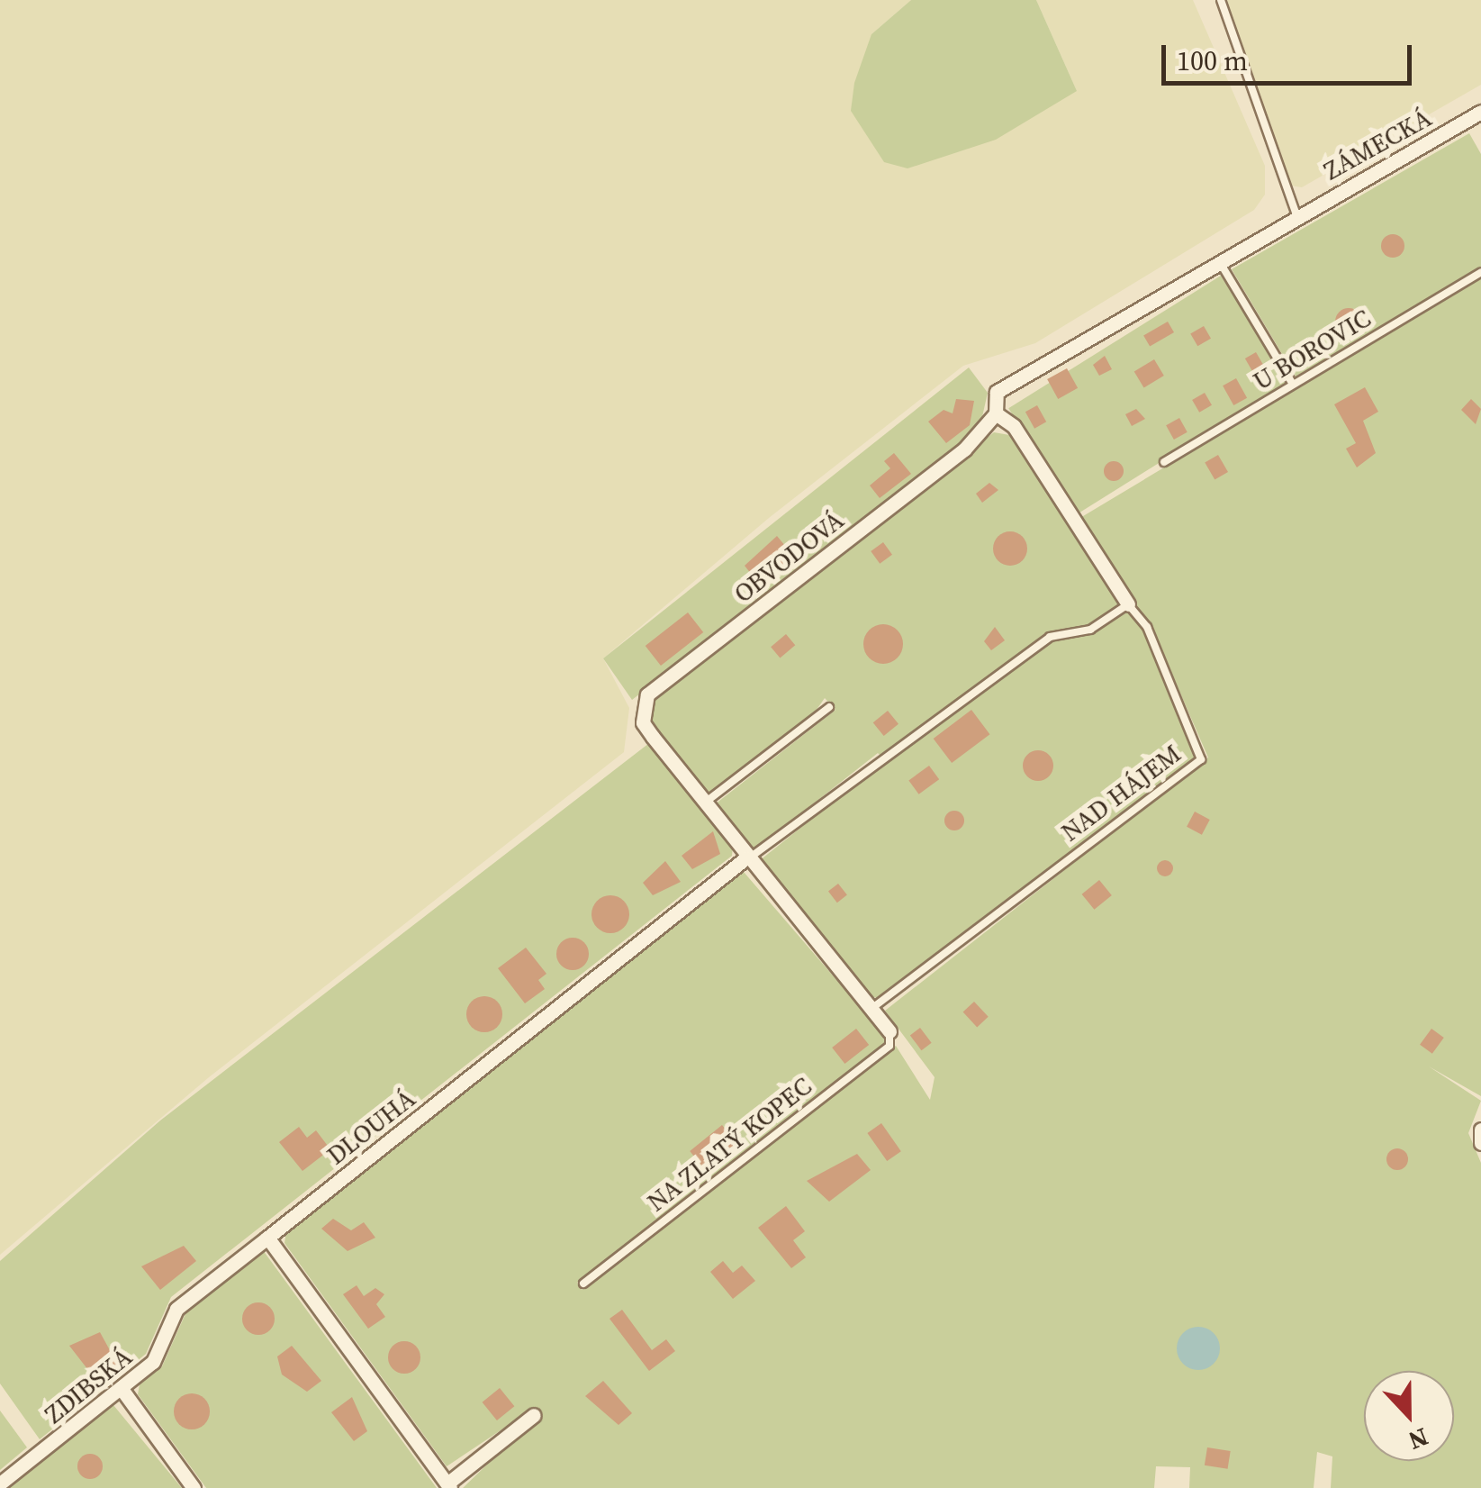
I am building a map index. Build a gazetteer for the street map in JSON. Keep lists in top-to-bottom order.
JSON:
{
  "streets": {
    "street": [
      "ZÁMECKÁ",
      "OBVODOVÁ",
      "NAD HÁJEM",
      "DLOUHÁ",
      "ZDIBSKÁ"
    ],
    "lane": ["U BOROVIC", "NA ZLATÝ KOPEC"]
  },
  "crossings": [
    ["ZÁMECKÁ", "OBVODOVÁ"],
    ["OBVODOVÁ", "NAD HÁJEM"],
    ["OBVODOVÁ", "DLOUHÁ"],
    ["OBVODOVÁ", "NA ZLATÝ KOPEC"],
    ["DLOUHÁ", "ZDIBSKÁ"]
  ],
  "scale_bar": "100 m",
  "north": "bottom"
}
